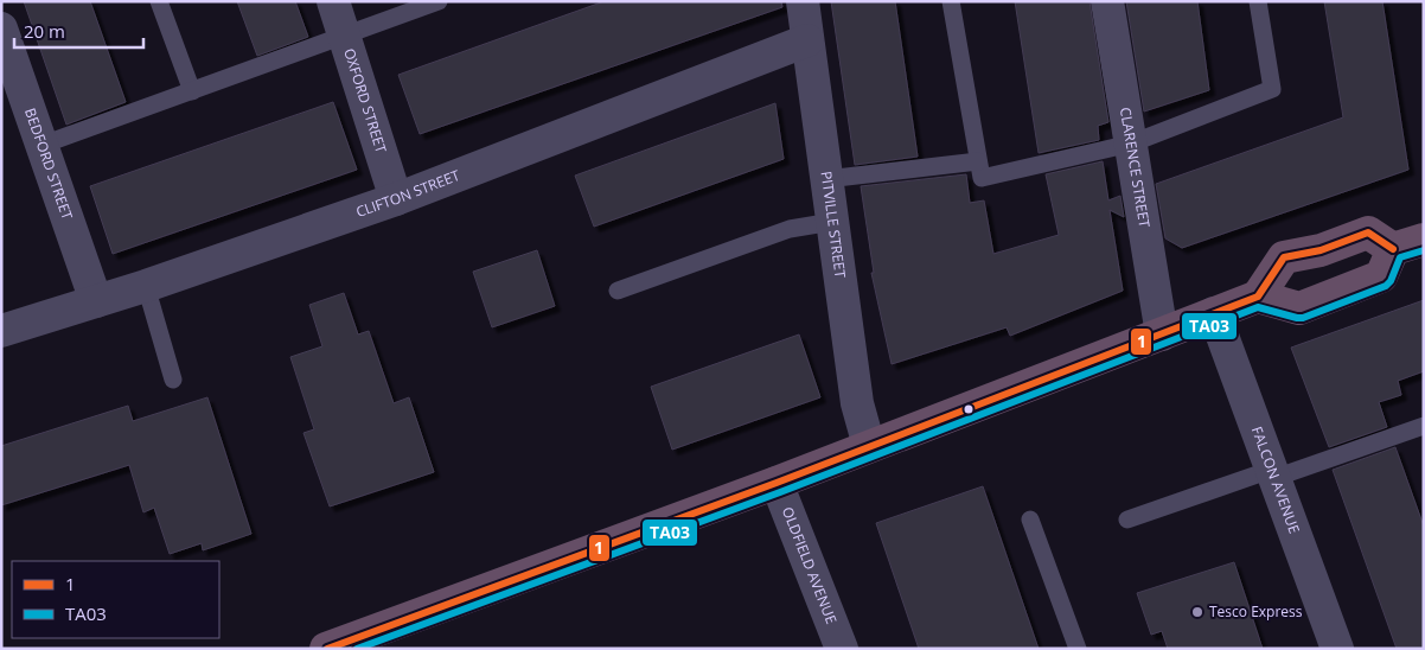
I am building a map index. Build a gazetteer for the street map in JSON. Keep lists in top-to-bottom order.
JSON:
{
  "streets": {
    "street": [
      "OXFORD STREET",
      "BEDFORD STREET",
      "CLARENCE STREET",
      "CLIFTON STREET",
      "PITVILLE STREET",
      "FALCON AVENUE",
      "OLDFIELD AVENUE"
    ]
  },
  "crossings": [
    ["OXFORD STREET", "CLIFTON STREET"],
    ["BEDFORD STREET", "CLIFTON STREET"],
    ["CLIFTON STREET", "PITVILLE STREET"]
  ],
  "places": ["Tesco Express"],
  "lines": ["transit line 1", "transit line TA03"],
  "legend": ["1", "TA03"],
  "scale_bar": "20 m"
}
